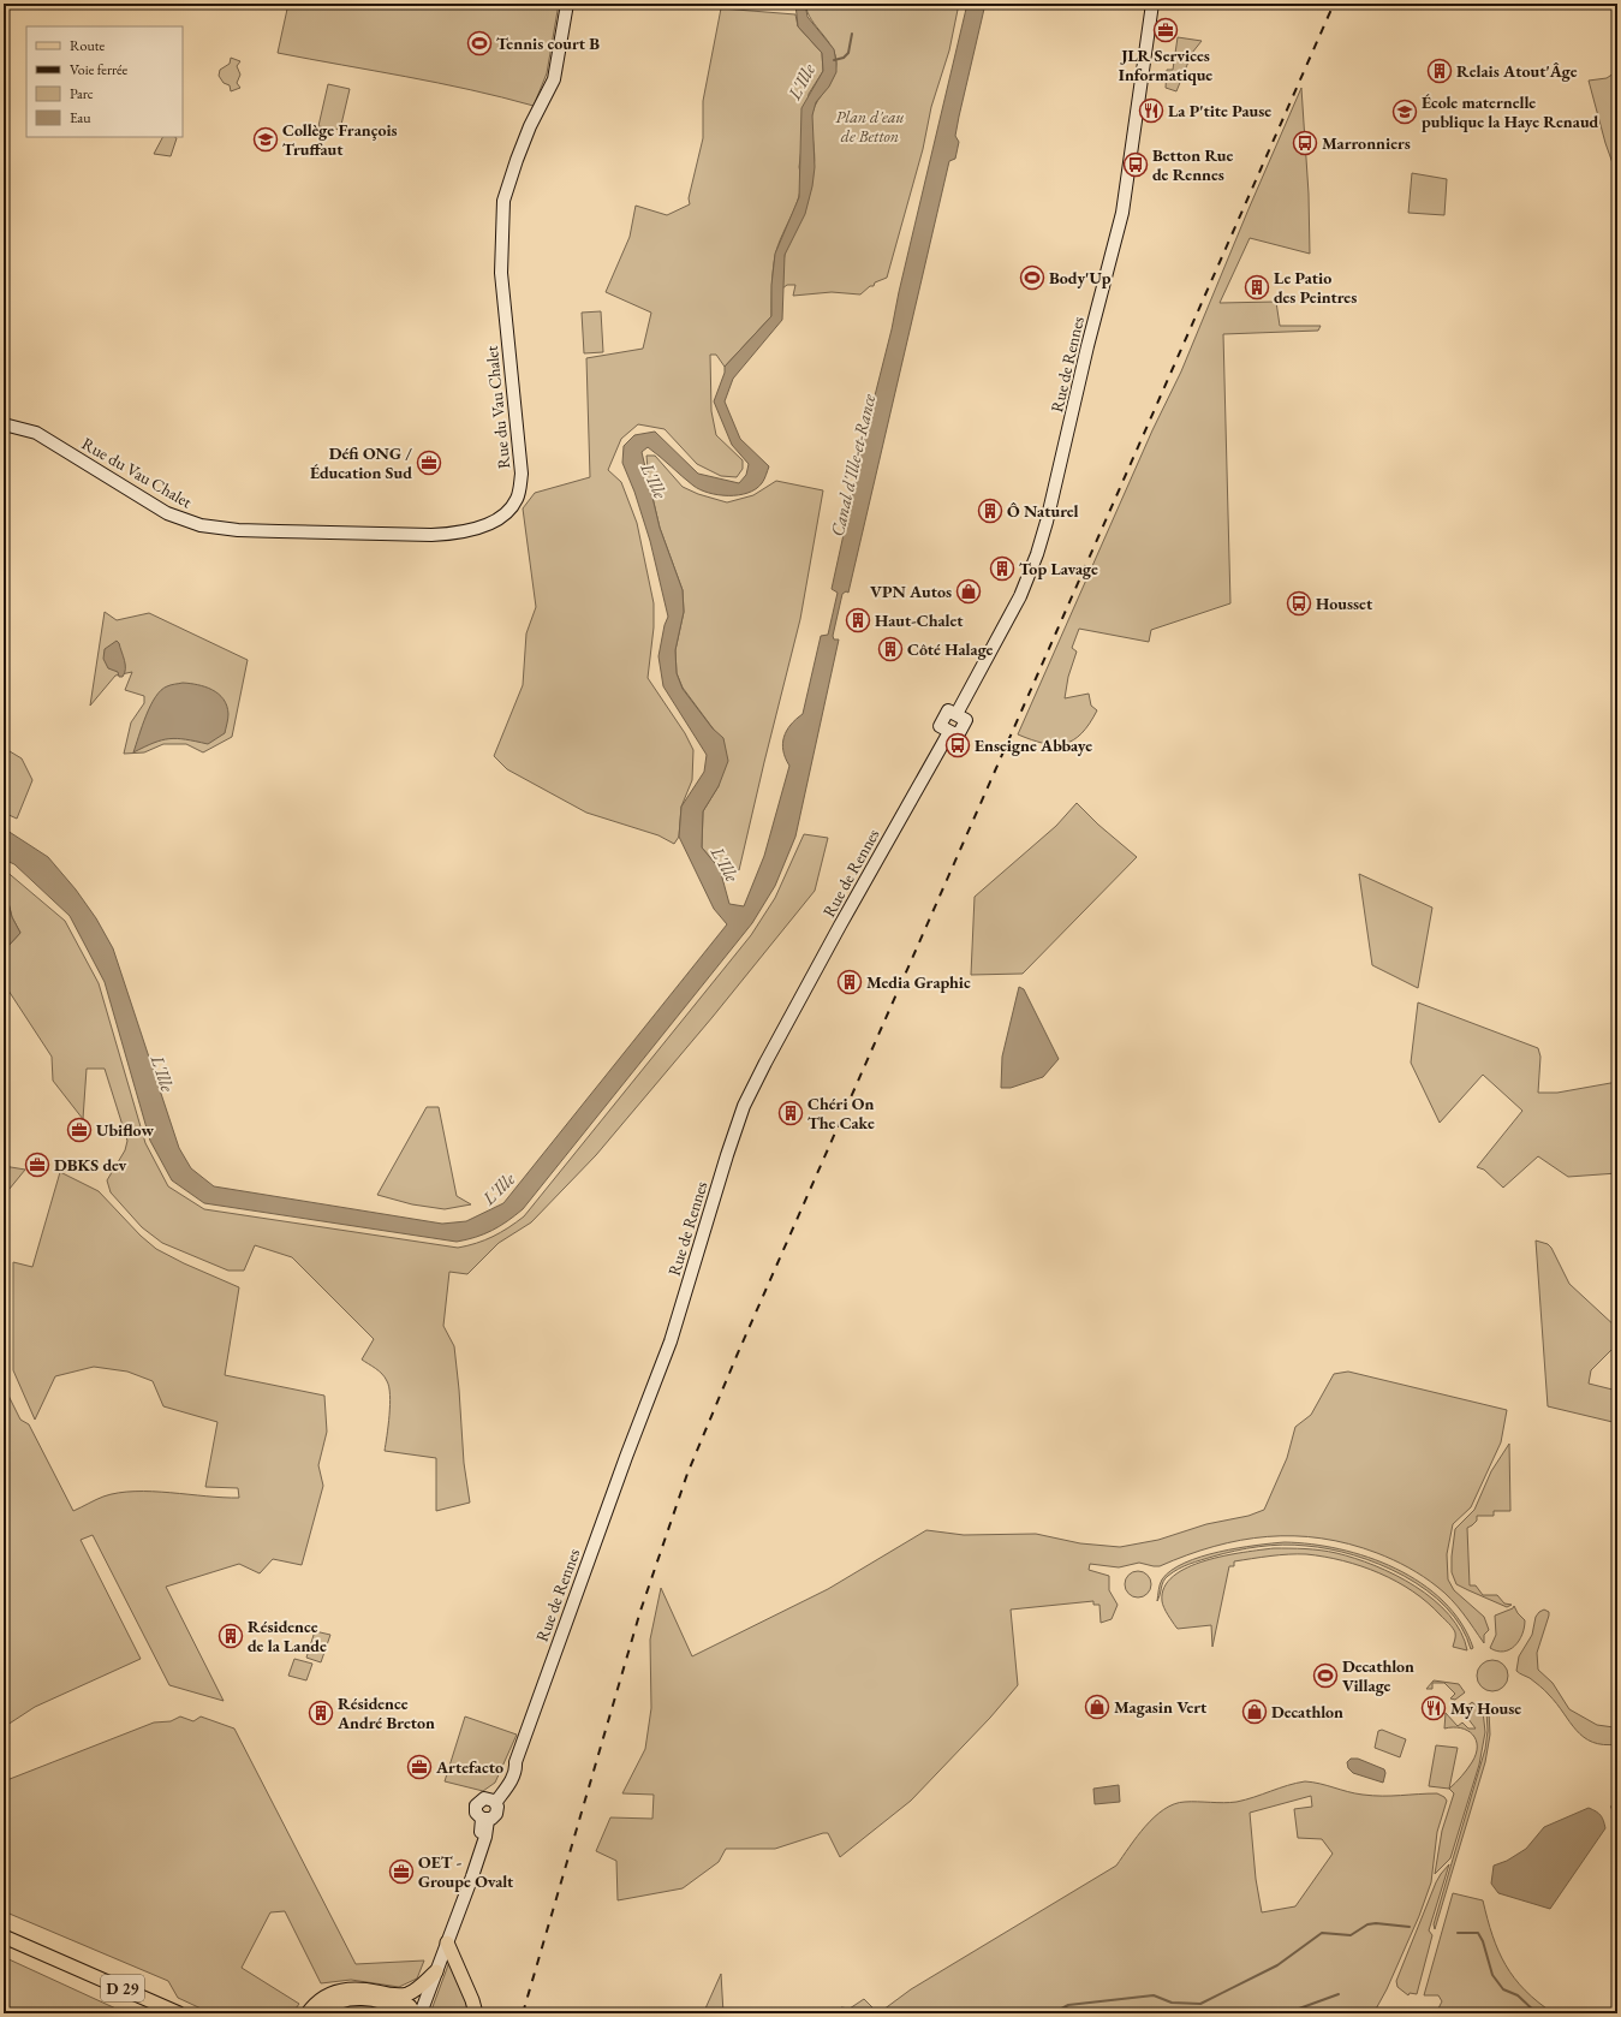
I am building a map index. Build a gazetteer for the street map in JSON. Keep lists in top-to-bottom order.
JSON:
{
  "streets": {
    "main road": ["Rue de Rennes", "Rue du Vau Chalet", "D 29"]
  },
  "water": ["L'Ille", "Canal d'Ille-et-Rance"],
  "parks": ["Plan d'eau de Betton"],
  "places": {
    "office": [
      "JLR Services Informatique",
      "Défi ONG / Éducation Sud",
      "Ubiflow",
      "DBKS dev",
      "Artefacto",
      "OET - Groupe Ovalt"
    ],
    "sports": ["Tennis court B", "Body'Up", "Decathlon Village"],
    "building": [
      "Relais Atout'Âge",
      "Le Patio des Peintres",
      "Ô Naturel",
      "Top Lavage",
      "Haut-Chalet",
      "Côté Halage",
      "Media Graphic",
      "Chéri On The Cake",
      "Résidence de la Lande",
      "Résidence André Breton"
    ],
    "restaurant": ["La P'tite Pause", "My House"],
    "school or university": ["École maternelle publique la Haye Renaud", "Collège François Truffaut"],
    "bus stop": [
      "Marronniers",
      "Betton Rue de Rennes",
      "Housset",
      "Enseigne Abbaye"
    ],
    "shop": ["VPN Autos", "Magasin Vert", "Decathlon"]
  },
  "legend": [
    "Route",
    "Voie ferrée",
    "Parc",
    "Eau"
  ]
}
